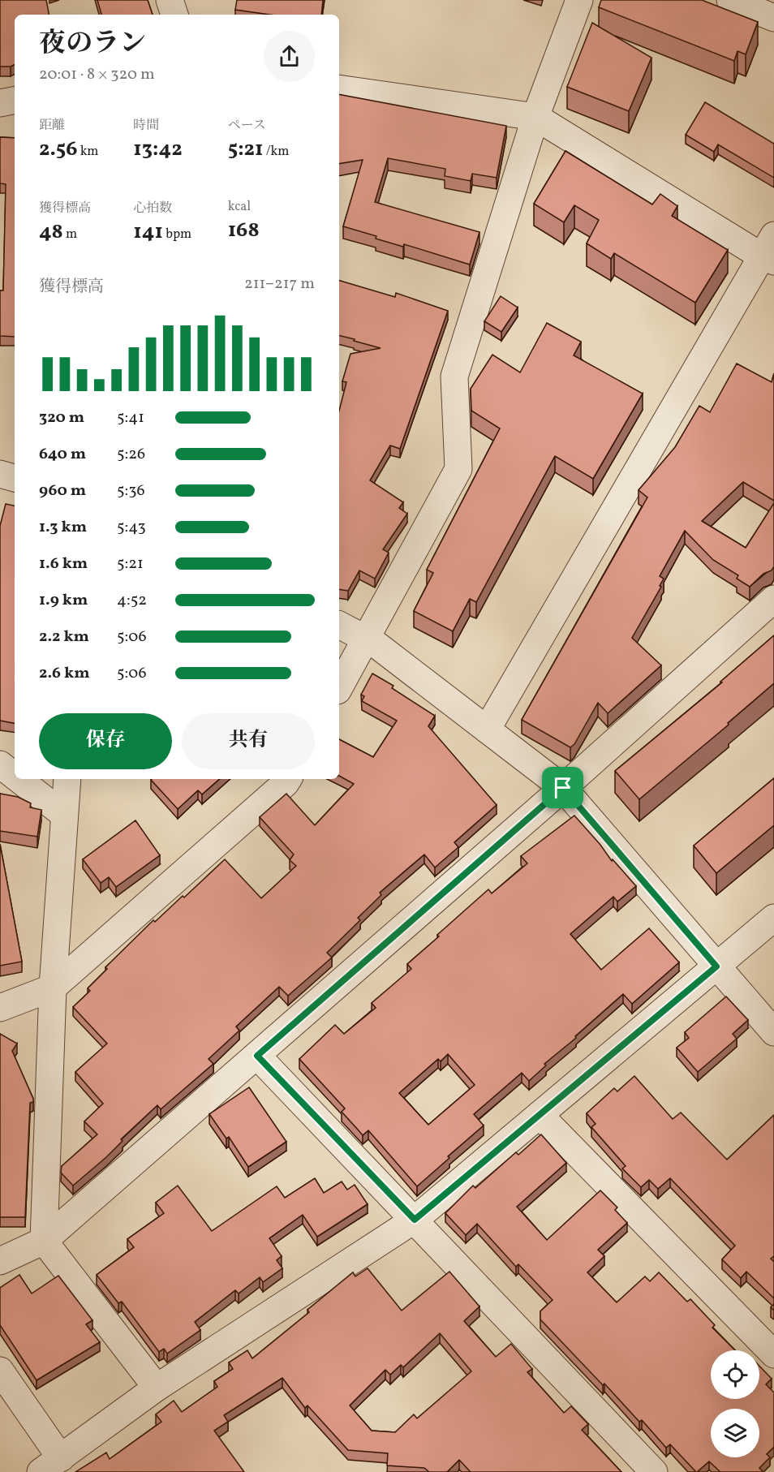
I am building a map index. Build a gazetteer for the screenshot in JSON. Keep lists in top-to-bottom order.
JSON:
{
  "page": {
    "heading": ["夜のラン", "20:01 · 8 × 320 m"],
    "stats": [
      ["距離", "2.56 km"],
      ["時間", "13:42"],
      ["ペース", "5:21 /km"],
      ["獲得標高", "48 m"],
      ["心拍数", "141 bpm"],
      ["kcal", "168"]
    ],
    "chart": ["獲得標高", "211–217 m"],
    "list": [
      {
        "name": "320 m",
        "note": "5:41"
      },
      {
        "name": "640 m",
        "note": "5:26"
      },
      {
        "name": "960 m",
        "note": "5:36"
      },
      {
        "name": "1.3 km",
        "note": "5:43"
      },
      {
        "name": "1.6 km",
        "note": "5:21"
      },
      {
        "name": "1.9 km",
        "note": "4:52"
      },
      {
        "name": "2.2 km",
        "note": "5:06"
      },
      {
        "name": "2.6 km",
        "note": "5:06"
      }
    ],
    "buttons": ["保存", "共有"]
  }
}
